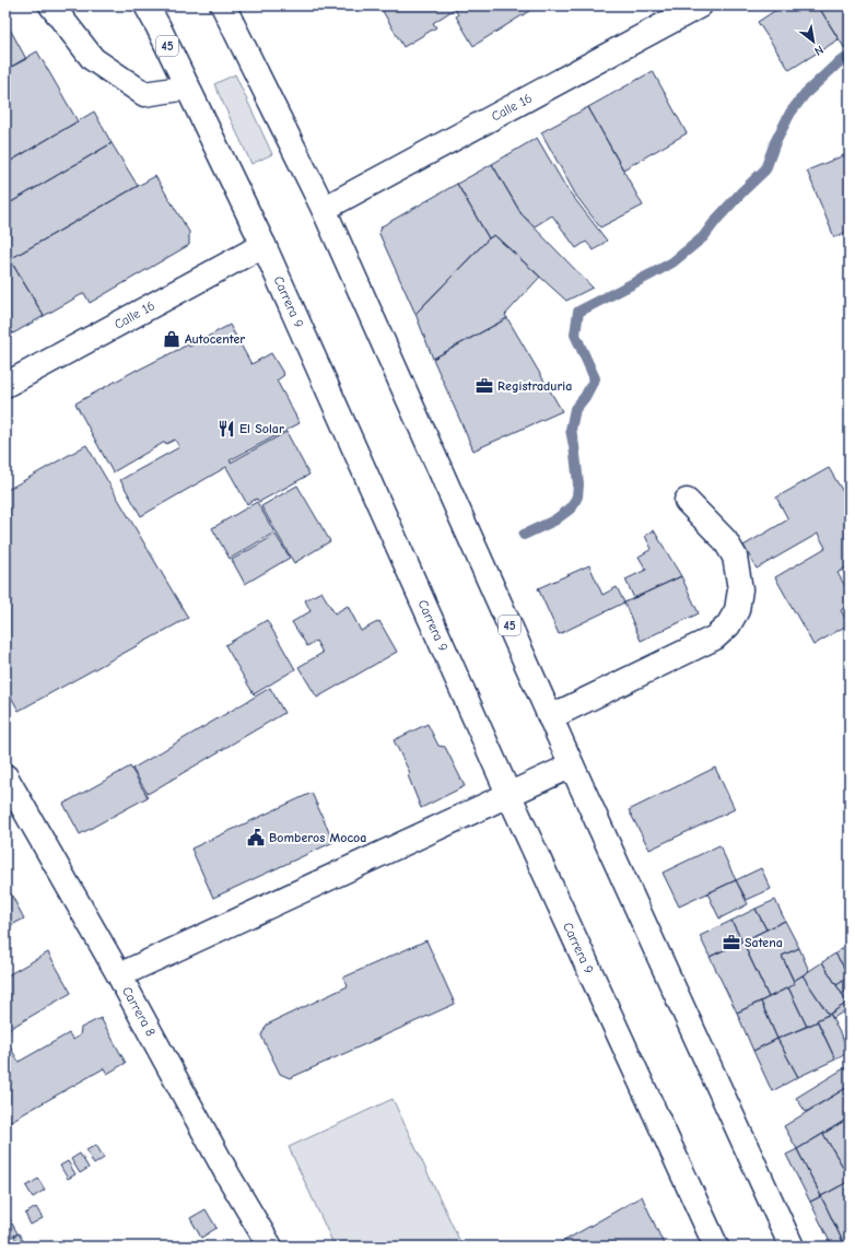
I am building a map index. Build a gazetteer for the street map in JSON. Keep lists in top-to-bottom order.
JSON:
{
  "streets": {
    "main road": [
      "45",
      "Calle 16",
      "Carrera 9",
      "Carrera 8"
    ]
  },
  "crossings": [
    ["45", "Calle 16"],
    ["Calle 16", "Carrera 9"]
  ],
  "places": {
    "shop": ["Autocenter"],
    "office": ["Registraduria", "Satena"],
    "restaurant": ["El Solar"],
    "public building": ["Bomberos Mocoa"]
  },
  "north": "bottom right"
}
